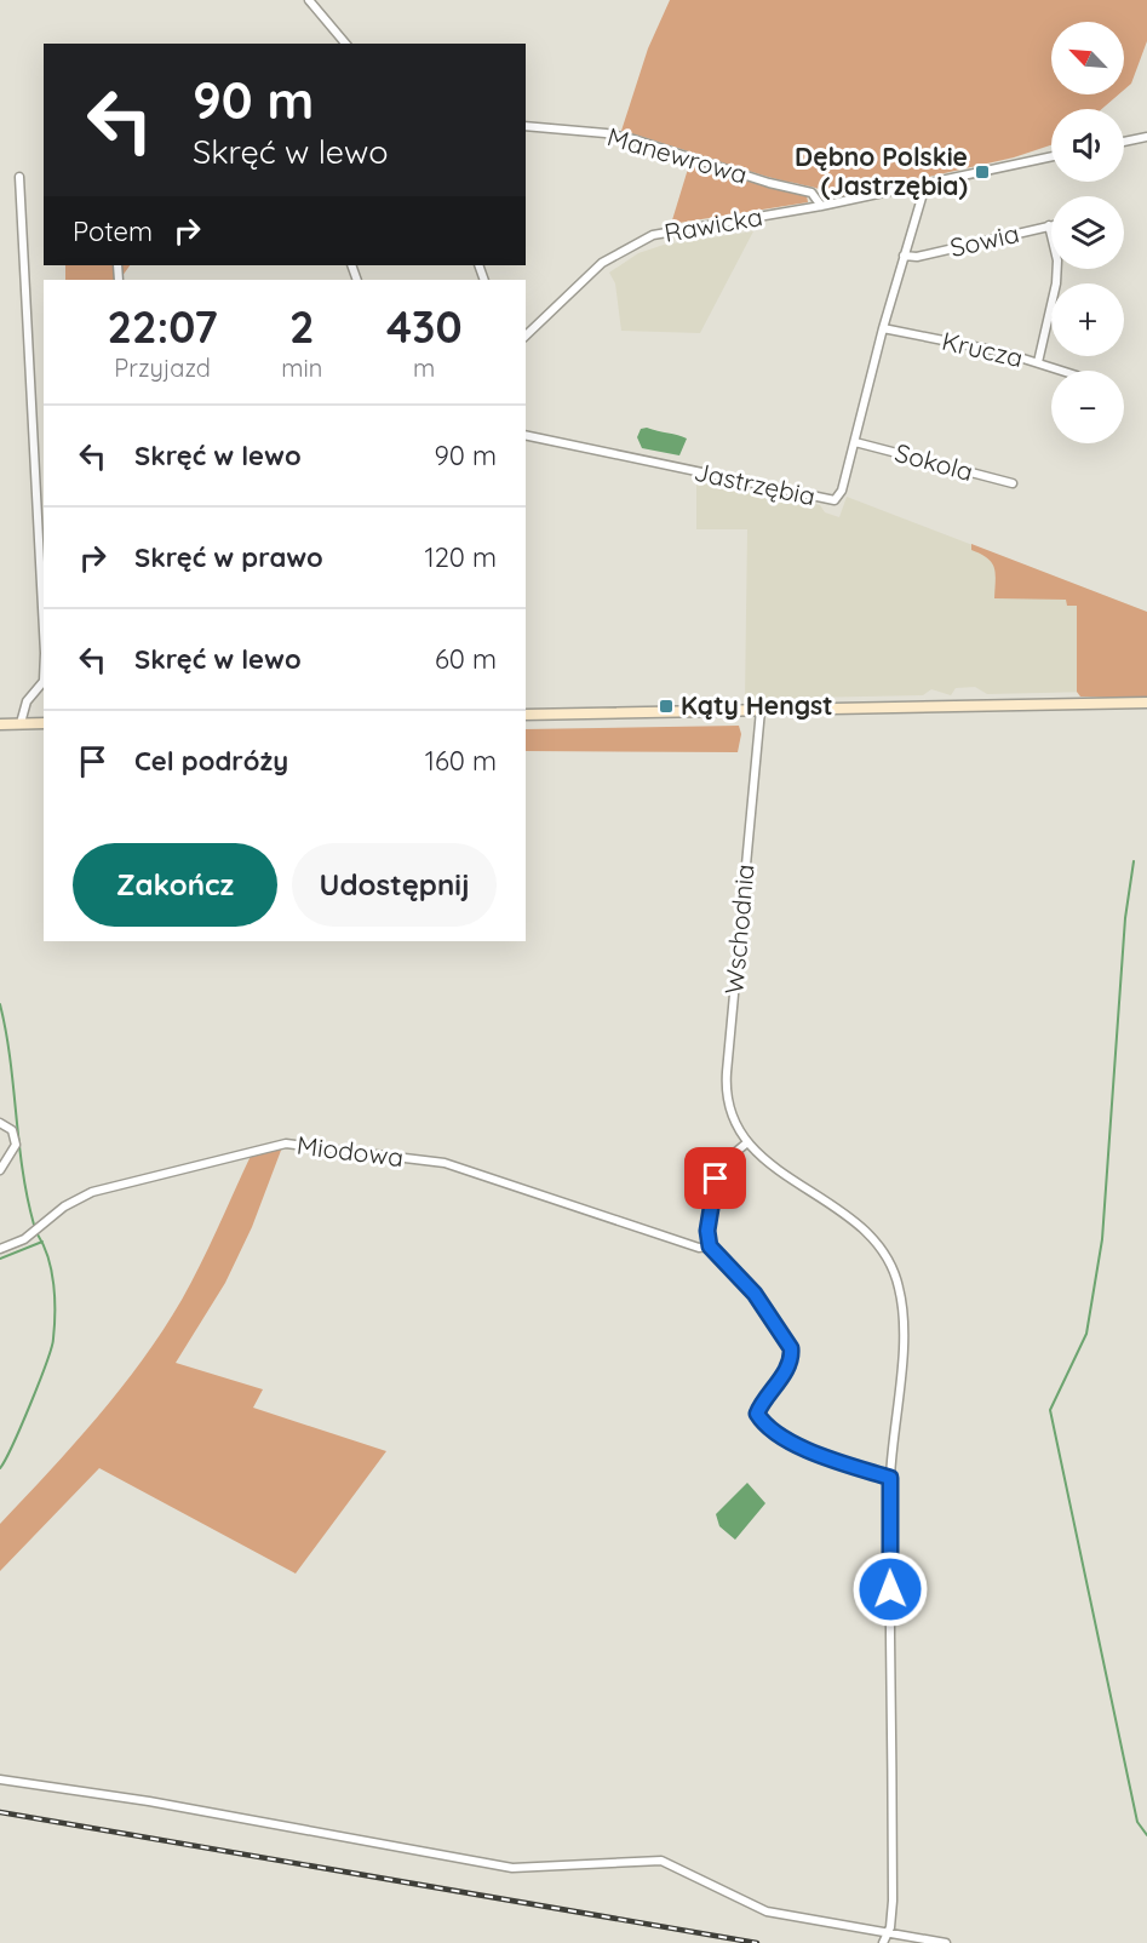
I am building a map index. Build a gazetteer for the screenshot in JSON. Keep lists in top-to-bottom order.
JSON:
{
  "streets": {
    "street": [
      "Manewrowa",
      "Rawicka",
      "Sowia",
      "Krucza",
      "Sokola",
      "Jastrzębia",
      "Wschodnia",
      "Miodowa"
    ]
  },
  "crossings": [
    ["Manewrowa", "Rawicka"],
    ["Rawicka", "Jastrzębia"],
    ["Sowia", "Jastrzębia"],
    ["Krucza", "Jastrzębia"],
    ["Sokola", "Jastrzębia"]
  ],
  "places": {
    "transit": ["Dębno Polskie (Jastrzębia)", "Kąty Hengst"]
  },
  "north": "top left",
  "page": {
    "map_buttons": ["+", "−"],
    "turn": ["90 m", "Skręć w lewo"],
    "then": "Potem",
    "eta": [
      "22:07",
      "Przyjazd",
      "2",
      "min",
      "430",
      "m"
    ],
    "list": [
      {
        "name": "Skręć w lewo",
        "value": "90 m"
      },
      {
        "name": "Skręć w prawo",
        "value": "120 m"
      },
      {
        "name": "Skręć w lewo",
        "value": "60 m"
      },
      {
        "name": "Cel podróży",
        "value": "160 m"
      }
    ],
    "buttons": ["Zakończ", "Udostępnij"]
  }
}
